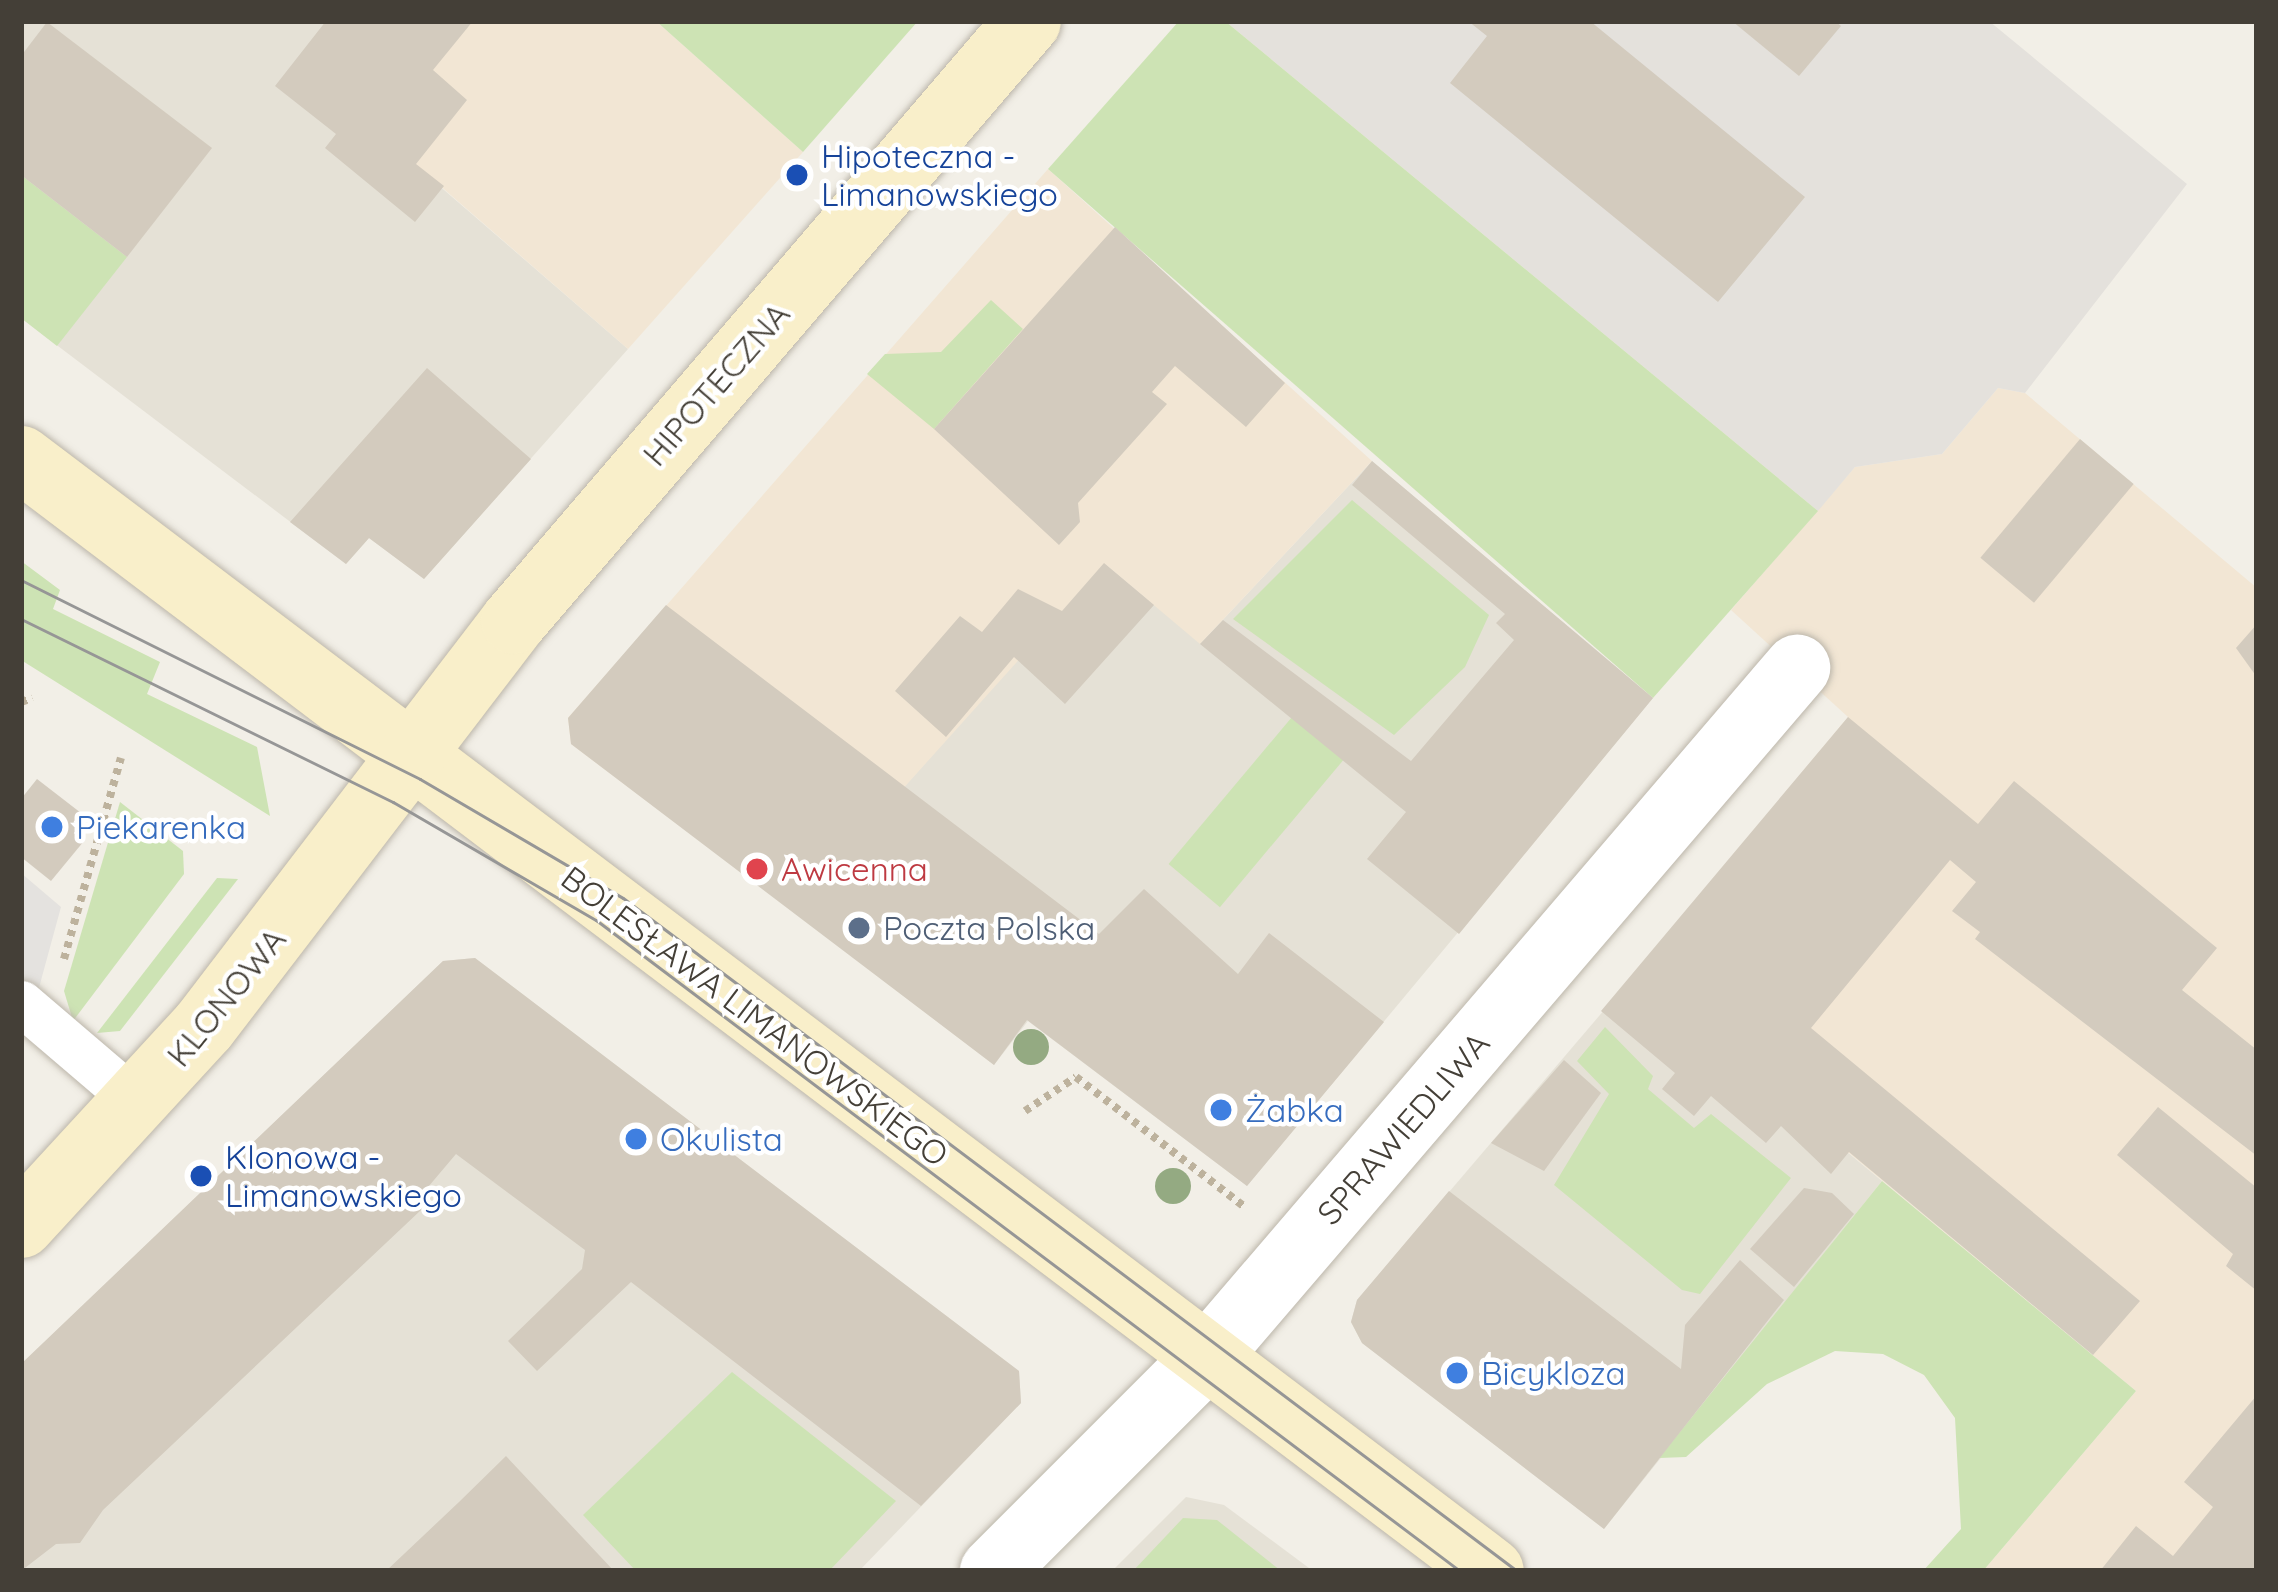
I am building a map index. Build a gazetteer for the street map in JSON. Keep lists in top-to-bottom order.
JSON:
{
  "streets": {
    "street": [
      "HIPOTECZNA",
      "KLONOWA",
      "BOLESŁAWA LIMANOWSKIEGO",
      "SPRAWIEDLIWA"
    ]
  },
  "crossings": [
    ["HIPOTECZNA", "KLONOWA"],
    ["HIPOTECZNA", "BOLESŁAWA LIMANOWSKIEGO"],
    ["KLONOWA", "BOLESŁAWA LIMANOWSKIEGO"],
    ["BOLESŁAWA LIMANOWSKIEGO", "SPRAWIEDLIWA"]
  ],
  "places": [
    "Hipoteczna - Limanowskiego",
    "Piekarenka",
    "Awicenna",
    "Poczta Polska",
    "Żabka",
    "Okulista",
    "Klonowa - Limanowskiego",
    "Bicykloza"
  ]
}
